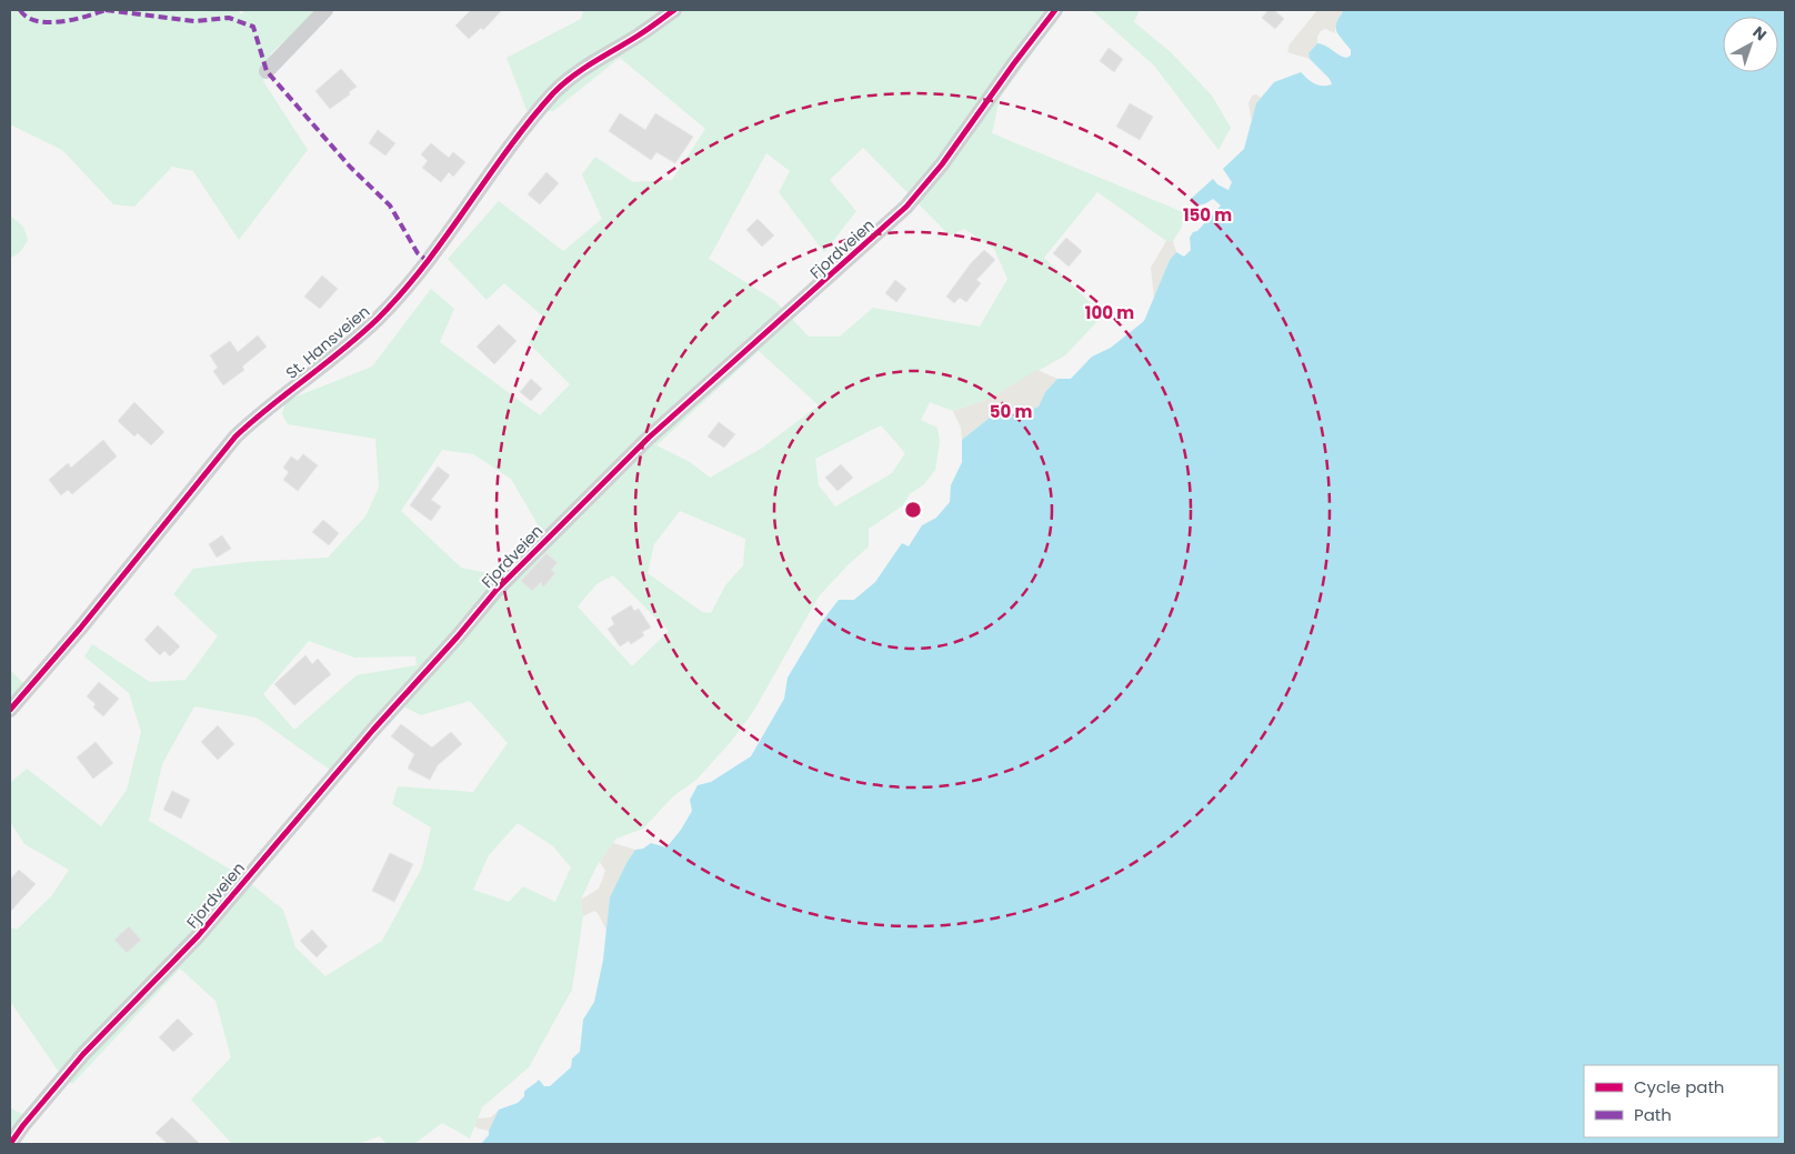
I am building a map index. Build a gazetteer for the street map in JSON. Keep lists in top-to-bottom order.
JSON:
{
  "streets": {
    "street": ["Fjordveien", "St. Hansveien"]
  },
  "legend": ["Cycle path", "Path"],
  "north": "top right",
  "rings": ["150 m", "100 m", "50 m"]
}
